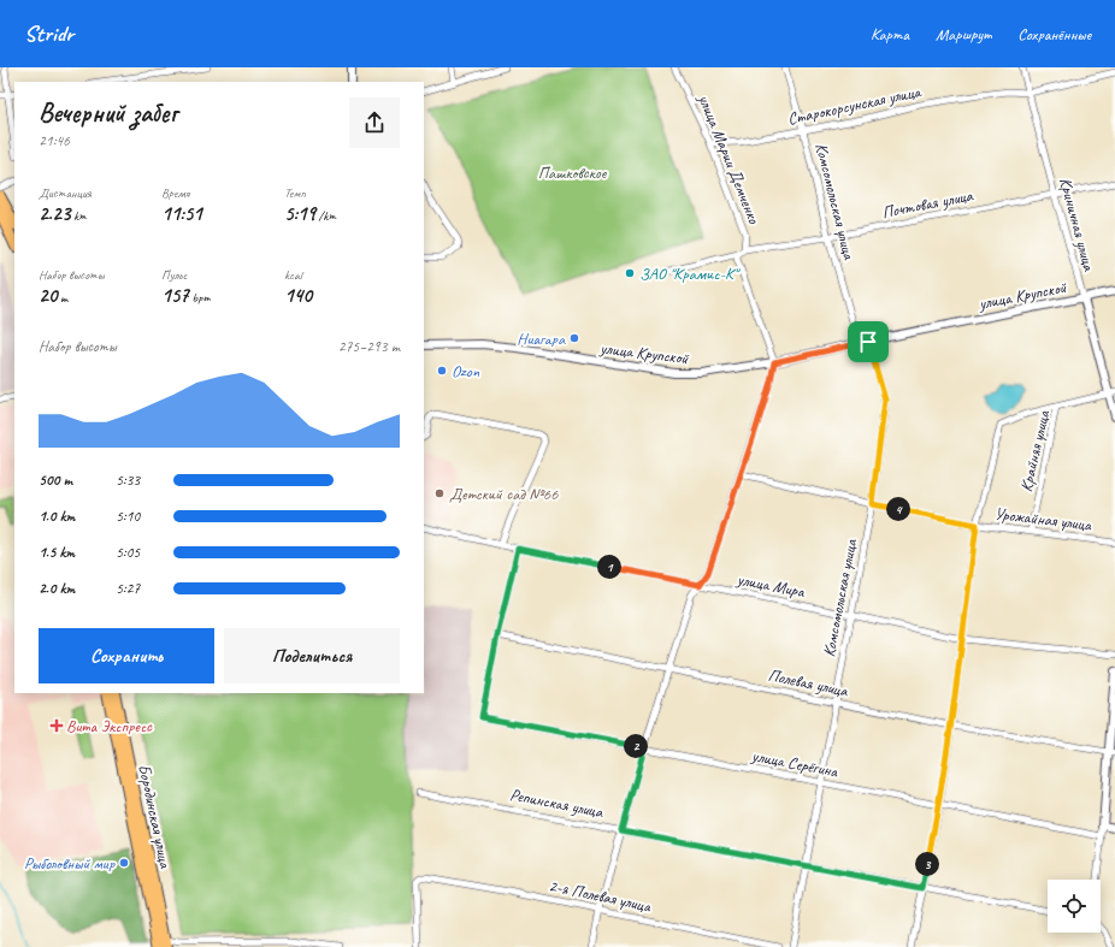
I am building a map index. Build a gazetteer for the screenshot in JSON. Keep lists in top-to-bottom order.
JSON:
{
  "streets": {
    "main road": ["Бородинская улица"],
    "street": [
      "Старокорсунская улица",
      "улица Марии Демченко",
      "Комсомольская улица",
      "Почтовая улица",
      "Криничная улица",
      "улица Крупской",
      "Крайняя улица",
      "Урожайная улица",
      "улица Мира",
      "Полевая улица",
      "улица Серёгина",
      "Репинская улица",
      "2-я Полевая улица"
    ]
  },
  "crossings": [
    ["Старокорсунская улица", "улица Марии Демченко"],
    ["Старокорсунская улица", "Комсомольская улица"],
    ["Старокорсунская улица", "Криничная улица"],
    ["улица Марии Демченко", "Почтовая улица"],
    ["улица Марии Демченко", "улица Крупской"],
    ["Комсомольская улица", "Почтовая улица"],
    ["Комсомольская улица", "улица Крупской"],
    ["Комсомольская улица", "Урожайная улица"],
    ["Комсомольская улица", "улица Мира"],
    ["Комсомольская улица", "Полевая улица"],
    ["Комсомольская улица", "улица Серёгина"],
    ["Комсомольская улица", "Репинская улица"],
    ["Почтовая улица", "Криничная улица"],
    ["Криничная улица", "улица Крупской"],
    ["Криничная улица", "Крайняя улица"],
    ["Крайняя улица", "Урожайная улица"],
    ["Полевая улица", "улица Серёгина"]
  ],
  "parks": ["Пашковское"],
  "places": {
    "other": [
      "ЗАО \"Крамис-К\"",
      "Ниагара",
      "Ozon",
      "Детский сад №66",
      "Рыболовный мир"
    ],
    "health": ["Вита Экспресс"]
  },
  "page": {
    "header": "Stridr",
    "nav": ["Карта", "Маршрут", "Сохранённые"],
    "heading": ["Вечерний забег", "21:46"],
    "stats": [
      ["Дистанция", "2.23 km"],
      ["Время", "11:51"],
      ["Темп", "5:19 /km"],
      ["Набор высоты", "20 m"],
      ["Пульс", "157 bpm"],
      ["kcal", "140"]
    ],
    "chart": ["Набор высоты", "275–293 m"],
    "list": [
      {
        "name": "500 m",
        "note": "5:33"
      },
      {
        "name": "1.0 km",
        "note": "5:10"
      },
      {
        "name": "1.5 km",
        "note": "5:05"
      },
      {
        "name": "2.0 km",
        "note": "5:27"
      }
    ],
    "pins": [
      "4",
      "1",
      "2",
      "3"
    ],
    "buttons": ["Сохранить", "Поделиться"]
  }
}
